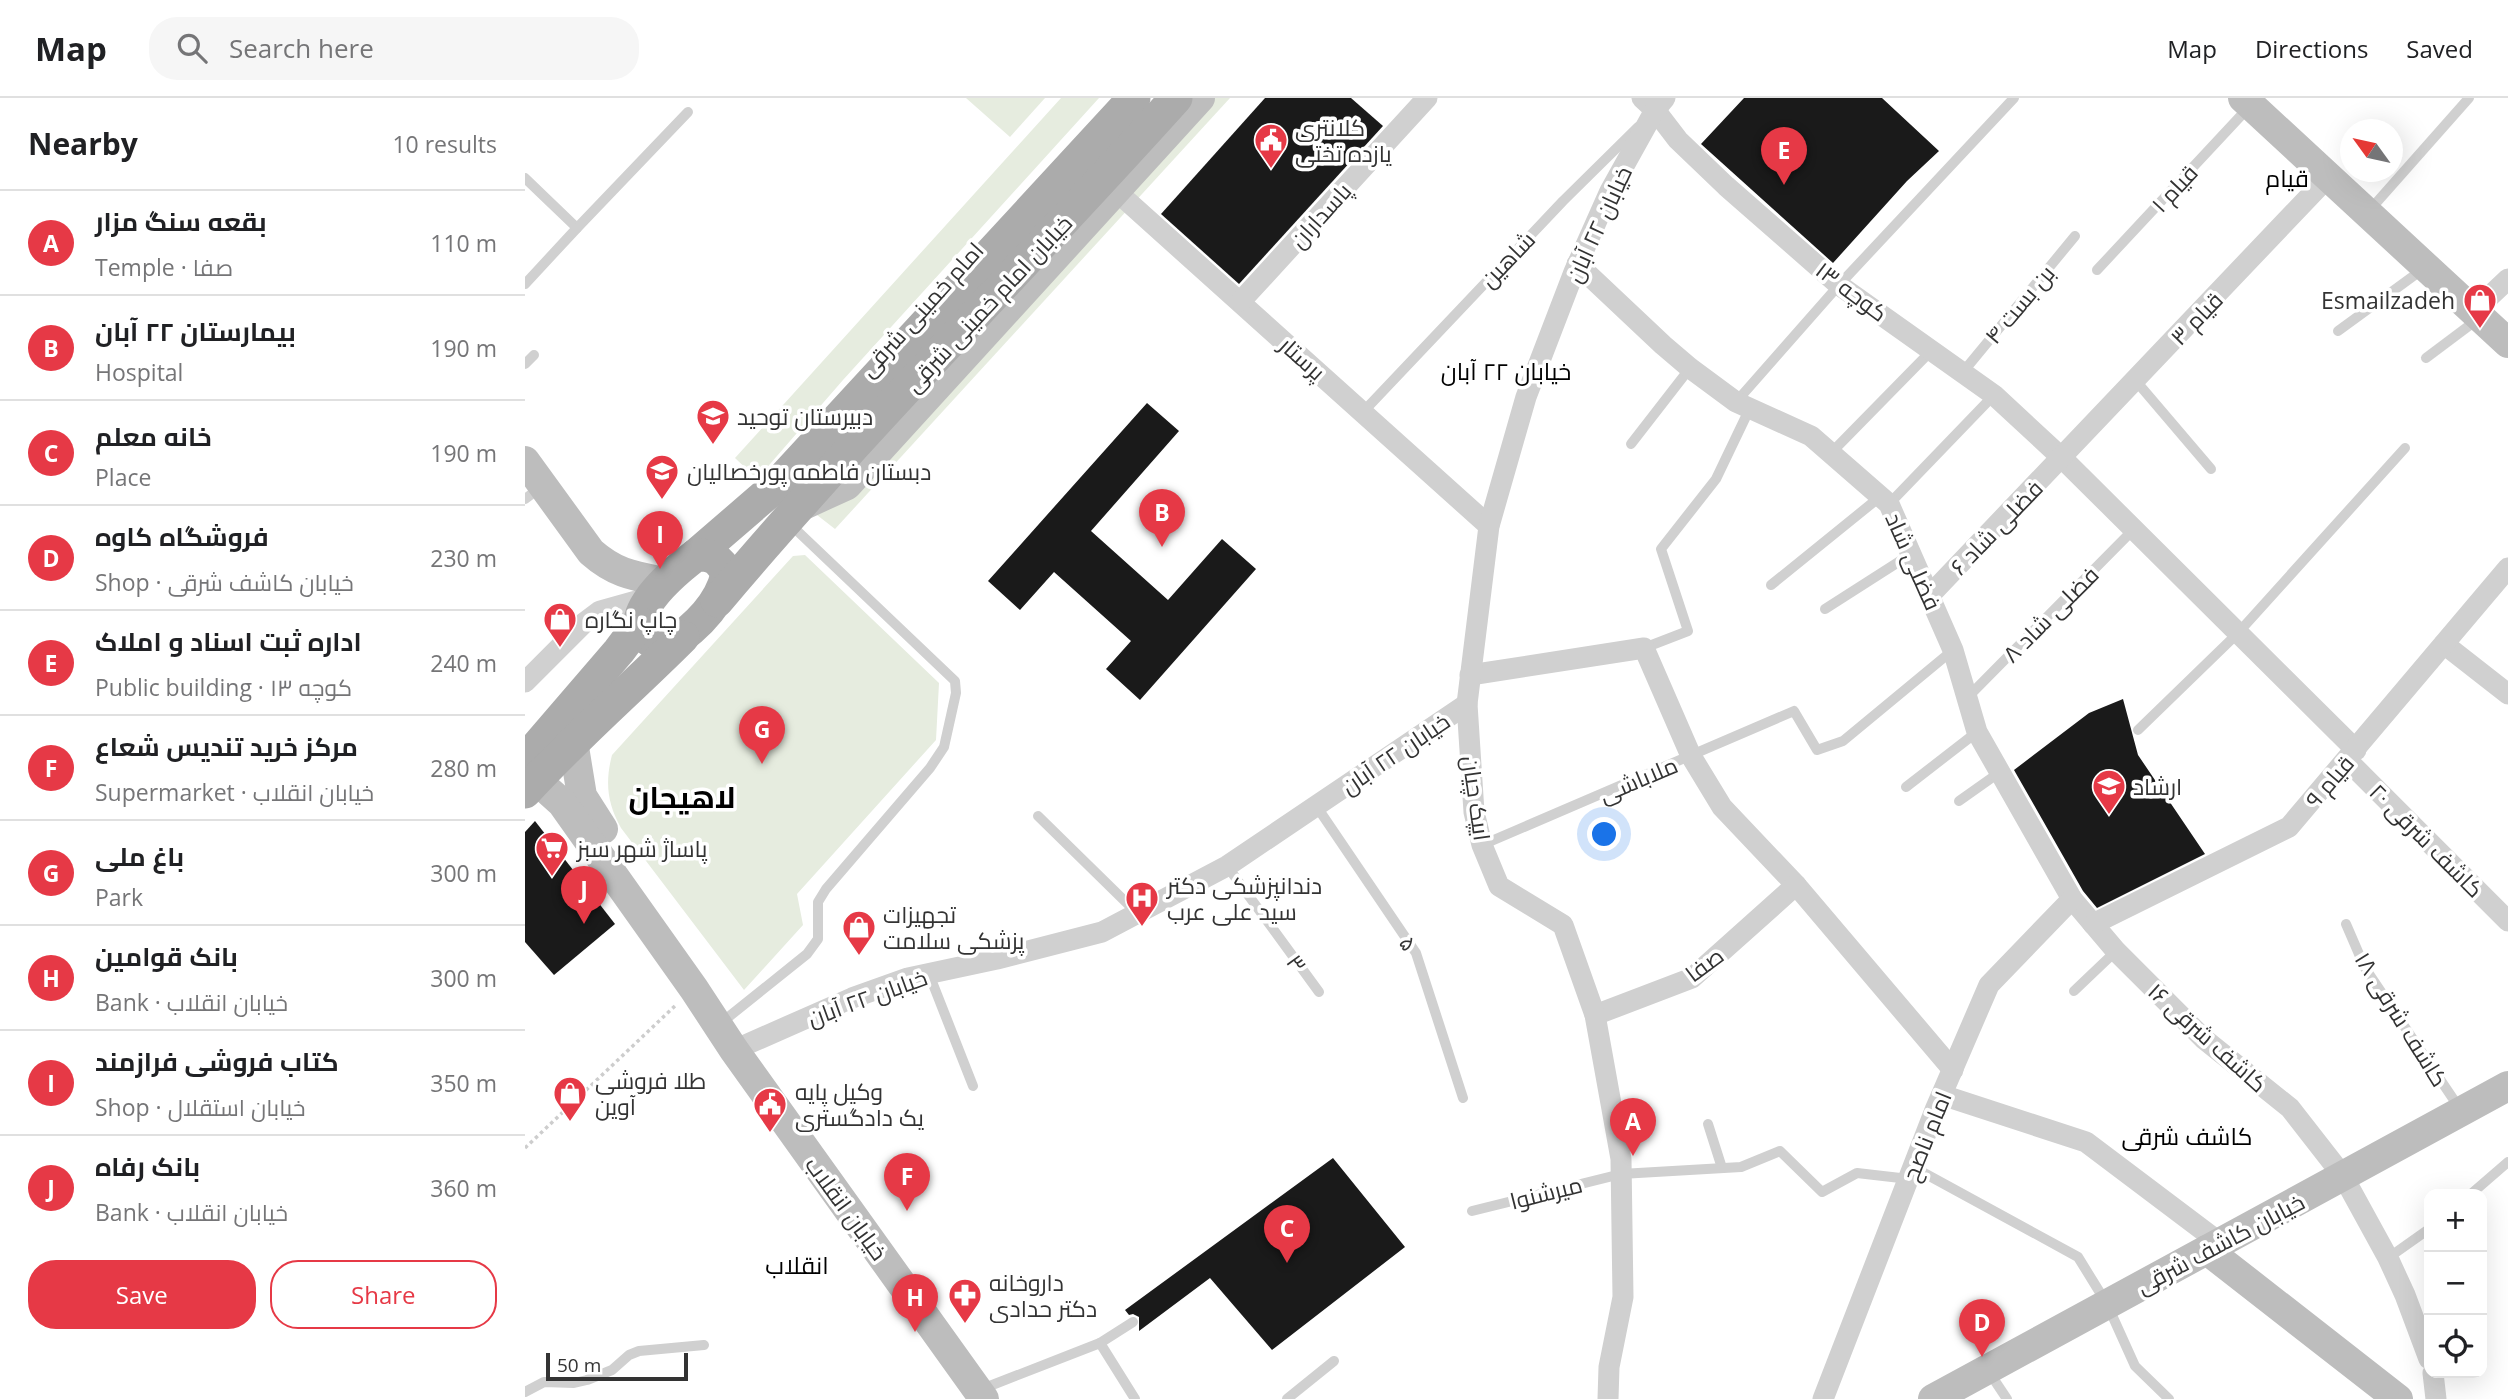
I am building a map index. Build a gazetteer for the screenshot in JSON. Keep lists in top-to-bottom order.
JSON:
{
  "streets": {
    "main road": [
      "خیابان امام خمینی شرقی",
      "امام خمینی شرقی",
      "خیابان انقلاب",
      "خیابان کاشف شرقی"
    ],
    "street": [
      "پاسداران",
      "خیابان ۲۲ آبان",
      "کوچه ۱۳",
      "قیام ۳",
      "پرستار",
      "فضلی شاد ۶",
      "فضلی شاد",
      "قیام ۹",
      "ایپک چیان",
      "کاشف شرقی ۲۰",
      "صفا",
      "کاشف شرقی ۱۶",
      "امام ناصح"
    ],
    "lane": [
      "قیام ۱",
      "شاهین",
      "بن بست ۴",
      "فضلی شاد ۸",
      "ملاباشی",
      "۵",
      "۳",
      "کاشف شرقی ۱۸",
      "میرشنوا"
    ]
  },
  "crossings": [
    ["پاسداران", "پرستار"],
    ["خیابان ۲۲ آبان", "شاهین"],
    ["خیابان ۲۲ آبان", "کوچه ۱۳"],
    ["خیابان ۲۲ آبان", "پرستار"],
    ["خیابان ۲۲ آبان", "فضلی شاد"],
    ["خیابان ۲۲ آبان", "ایپک چیان"],
    ["خیابان ۲۲ آبان", "۵"],
    ["خیابان ۲۲ آبان", "۳"],
    ["خیابان ۲۲ آبان", "خیابان انقلاب"],
    ["شاهین", "کوچه ۱۳"],
    ["شاهین", "پرستار"],
    ["کوچه ۱۳", "بن بست ۴"],
    ["کوچه ۱۳", "قیام ۳"],
    ["کوچه ۱۳", "فضلی شاد ۶"],
    ["کوچه ۱۳", "فضلی شاد ۸"],
    ["کوچه ۱۳", "کاشف شرقی ۲۰"],
    ["خیابان امام خمینی شرقی", "امام خمینی شرقی"],
    ["قیام ۳", "فضلی شاد ۶"],
    ["فضلی شاد ۶", "فضلی شاد"],
    ["فضلی شاد", "فضلی شاد ۸"],
    ["فضلی شاد", "ملاباشی"],
    ["فضلی شاد", "کاشف شرقی ۱۶"],
    ["فضلی شاد", "امام ناصح"],
    ["ملاباشی", "ایپک چیان"],
    ["قیام ۹", "کاشف شرقی ۲۰"],
    ["قیام ۹", "کاشف شرقی ۱۶"],
    ["ایپک چیان", "صفا"],
    ["ایپک چیان", "میرشنوا"],
    ["کاشف شرقی ۱۸", "خیابان کاشف شرقی"],
    ["کاشف شرقی ۱۶", "امام ناصح"],
    ["کاشف شرقی ۱۶", "خیابان کاشف شرقی"],
    ["امام ناصح", "میرشنوا"]
  ],
  "districts": [
    "قیام",
    "خیابان ۲۲ آبان",
    "لاهیجان",
    "کاشف شرقی",
    "انقلاب"
  ],
  "places": {
    "public building": ["کلانتری یازده تختی", "وکیل پایه یک دادگستری"],
    "shop": [
      "Esmailzadeh",
      "چاپ نگاره",
      "تجهیزات پزشکی سلامت",
      "طلا فروشی آوین"
    ],
    "school or university": ["دبیرستان توحید", "دبستان فاطمه پورخصالیان", "ارشاد"],
    "supermarket": ["پاساژ شهر سبز"],
    "hospital": ["دندانپزشکی دکتر سید علی عرب"],
    "pharmacy": ["داروخانه دکتر حدادی"]
  },
  "scale_bar": "50 m",
  "north": "top left",
  "page": {
    "header": "Map",
    "search": "Search here",
    "nav": ["Map", "Directions", "Saved"],
    "heading": ["Nearby", "10 results"],
    "pins": [
      "E",
      "B",
      "I",
      "G",
      "J",
      "A",
      "F",
      "C",
      "H",
      "D"
    ],
    "list": [
      {
        "mark": "A",
        "name": "بقعه سنگ مزار",
        "note": "Temple · صفا",
        "value": "110 m"
      },
      {
        "mark": "B",
        "name": "بیمارستان ۲۲ آبان",
        "note": "Hospital",
        "value": "190 m"
      },
      {
        "mark": "C",
        "name": "خانه معلم",
        "note": "Place",
        "value": "190 m"
      },
      {
        "mark": "D",
        "name": "فروشگاه کاوه",
        "note": "Shop · خیابان کاشف شرقی",
        "value": "230 m"
      },
      {
        "mark": "E",
        "name": "اداره ثبت اسناد و املاک",
        "note": "Public building · کوچه ۱۳",
        "value": "240 m"
      },
      {
        "mark": "F",
        "name": "مرکز خرید تندیس شعاع",
        "note": "Supermarket · خیابان انقلاب",
        "value": "280 m"
      },
      {
        "mark": "G",
        "name": "باغ ملی",
        "note": "Park",
        "value": "300 m"
      },
      {
        "mark": "H",
        "name": "بانک قوامین",
        "note": "Bank · خیابان انقلاب",
        "value": "300 m"
      },
      {
        "mark": "I",
        "name": "کتاب فروشی فرازمند",
        "note": "Shop · خیابان استقلال",
        "value": "350 m"
      },
      {
        "mark": "J",
        "name": "بانک رفاه",
        "note": "Bank · خیابان انقلاب",
        "value": "360 m"
      }
    ],
    "map_buttons": ["+", "−"],
    "buttons": ["Save", "Share"],
    "scale": "50 m"
  }
}
